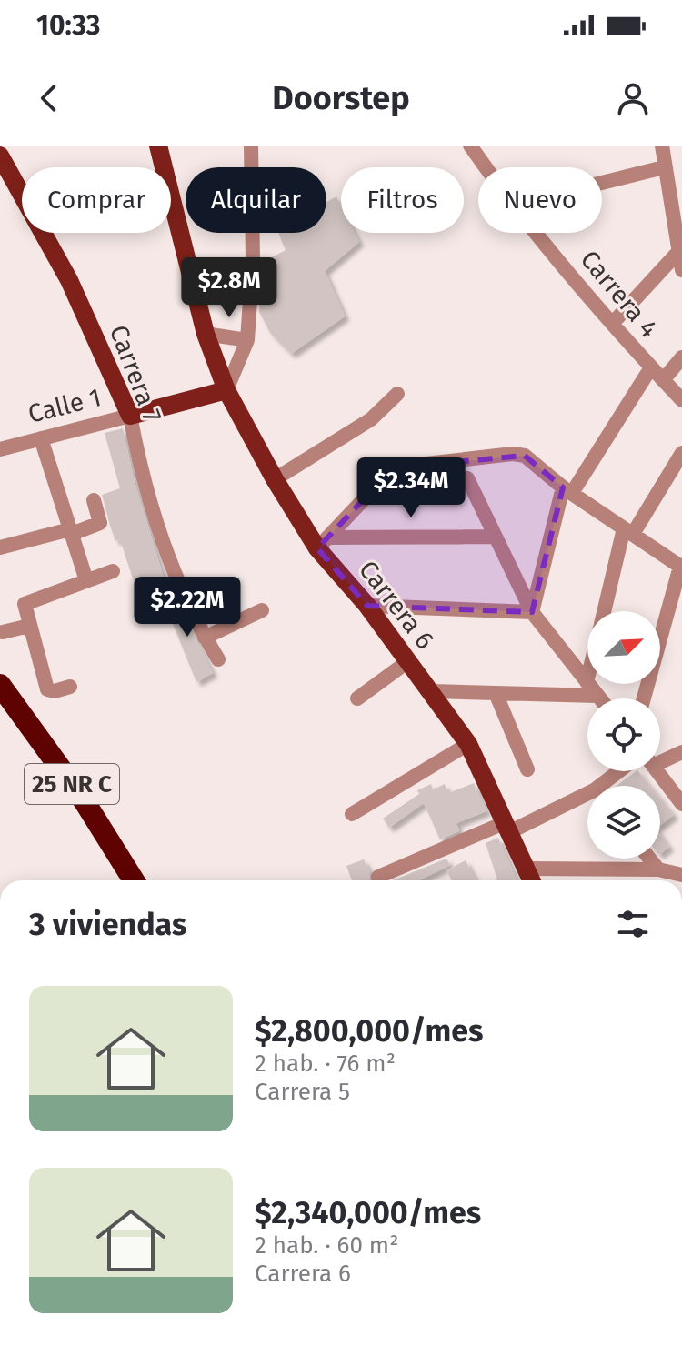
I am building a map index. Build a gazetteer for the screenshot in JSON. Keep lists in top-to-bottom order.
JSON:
{
  "streets": {
    "highway": ["25 NR C"],
    "main road": ["Carrera 7", "Calle 1", "Carrera 6"],
    "street": ["Carrera 4"]
  },
  "crossings": [
    ["Carrera 7", "Calle 1"],
    ["Calle 1", "Carrera 6"]
  ],
  "north": "top right",
  "page": {
    "status": "10:33",
    "header": "Doorstep",
    "chip": [
      "Comprar",
      "Alquilar",
      "Filtros",
      "Nuevo"
    ],
    "price": ["$2.8M", "$2.34M", "$2.22M"],
    "heading": "3 viviendas",
    "list": [
      {
        "name": "$2,800,000/mes",
        "note": "2 hab. · 76 m² · Carrera 5"
      },
      {
        "name": "$2,340,000/mes",
        "note": "2 hab. · 60 m² · Carrera 6"
      }
    ]
  }
}
